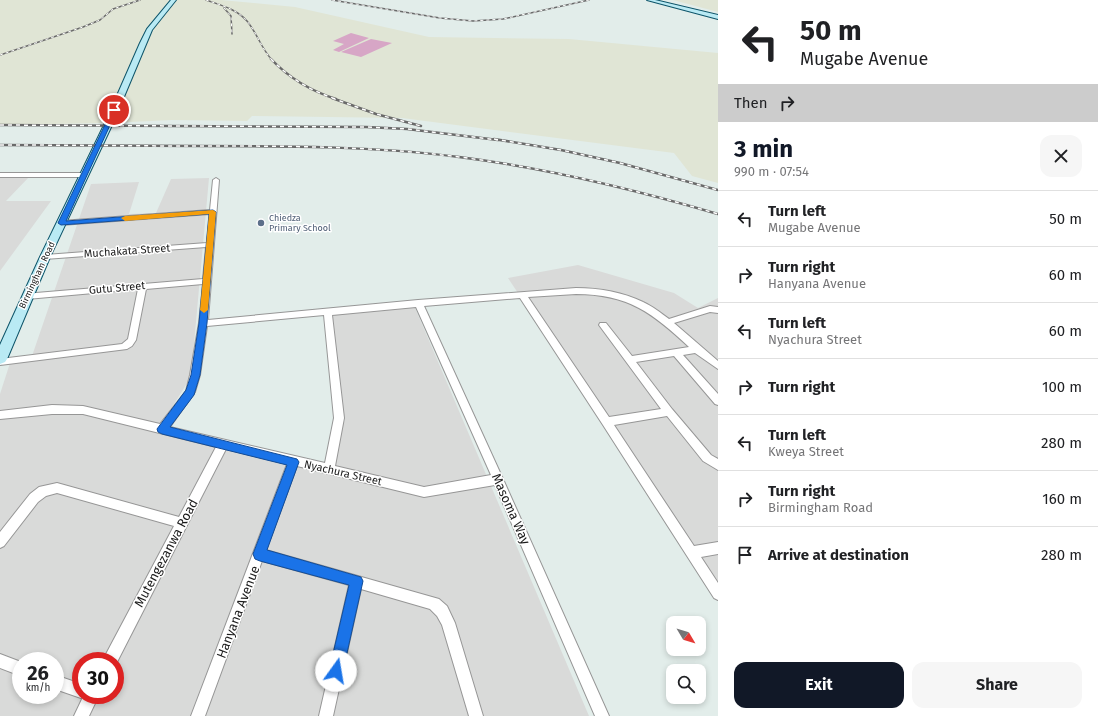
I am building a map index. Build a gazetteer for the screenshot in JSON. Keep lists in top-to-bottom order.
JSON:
{
  "streets": {
    "street": [
      "Muchakata Street",
      "Birmingham Road",
      "Gutu Street",
      "Nyachura Street",
      "Masoma Way",
      "Mutengezanwa Road",
      "Hanyana Avenue"
    ]
  },
  "crossings": [
    ["Muchakata Street", "Birmingham Road"],
    ["Birmingham Road", "Gutu Street"],
    ["Nyachura Street", "Masoma Way"],
    ["Nyachura Street", "Mutengezanwa Road"],
    ["Nyachura Street", "Hanyana Avenue"]
  ],
  "places": ["Chiedza Primary School"],
  "north": "bottom right",
  "page": {
    "turn": ["50 m", "Mugabe Avenue"],
    "then": "Then",
    "heading": ["3 min", "990 m · 07:54"],
    "list": [
      {
        "name": "Turn left",
        "note": "Mugabe Avenue",
        "value": "50 m"
      },
      {
        "name": "Turn right",
        "note": "Hanyana Avenue",
        "value": "60 m"
      },
      {
        "name": "Turn left",
        "note": "Nyachura Street",
        "value": "60 m"
      },
      {
        "name": "Turn right",
        "value": "100 m"
      },
      {
        "name": "Turn left",
        "note": "Kweya Street",
        "value": "280 m"
      },
      {
        "name": "Turn right",
        "note": "Birmingham Road",
        "value": "160 m"
      },
      {
        "name": "Arrive at destination",
        "value": "280 m"
      }
    ],
    "speed": "26 km/h",
    "limit": "30",
    "buttons": ["Exit", "Share"]
  }
}
